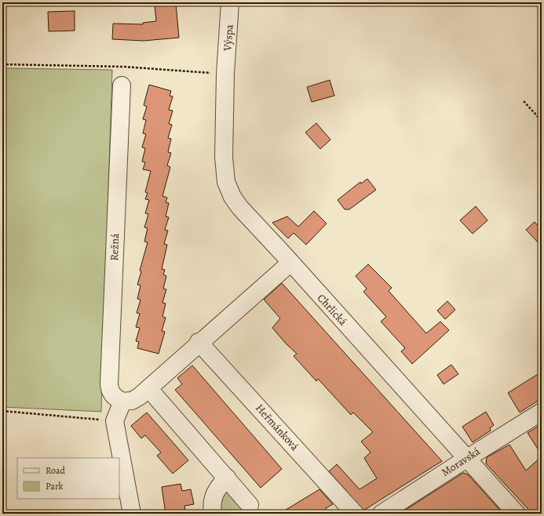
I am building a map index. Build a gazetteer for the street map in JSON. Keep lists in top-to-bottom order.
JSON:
{
  "streets": {
    "street": [
      "Výspa",
      "Režná",
      "Chrlická",
      "Heřmánková",
      "Moravská"
    ]
  },
  "crossings": [
    ["Výspa", "Chrlická"],
    ["Chrlická", "Moravská"]
  ],
  "legend": ["Road", "Park"]
}
